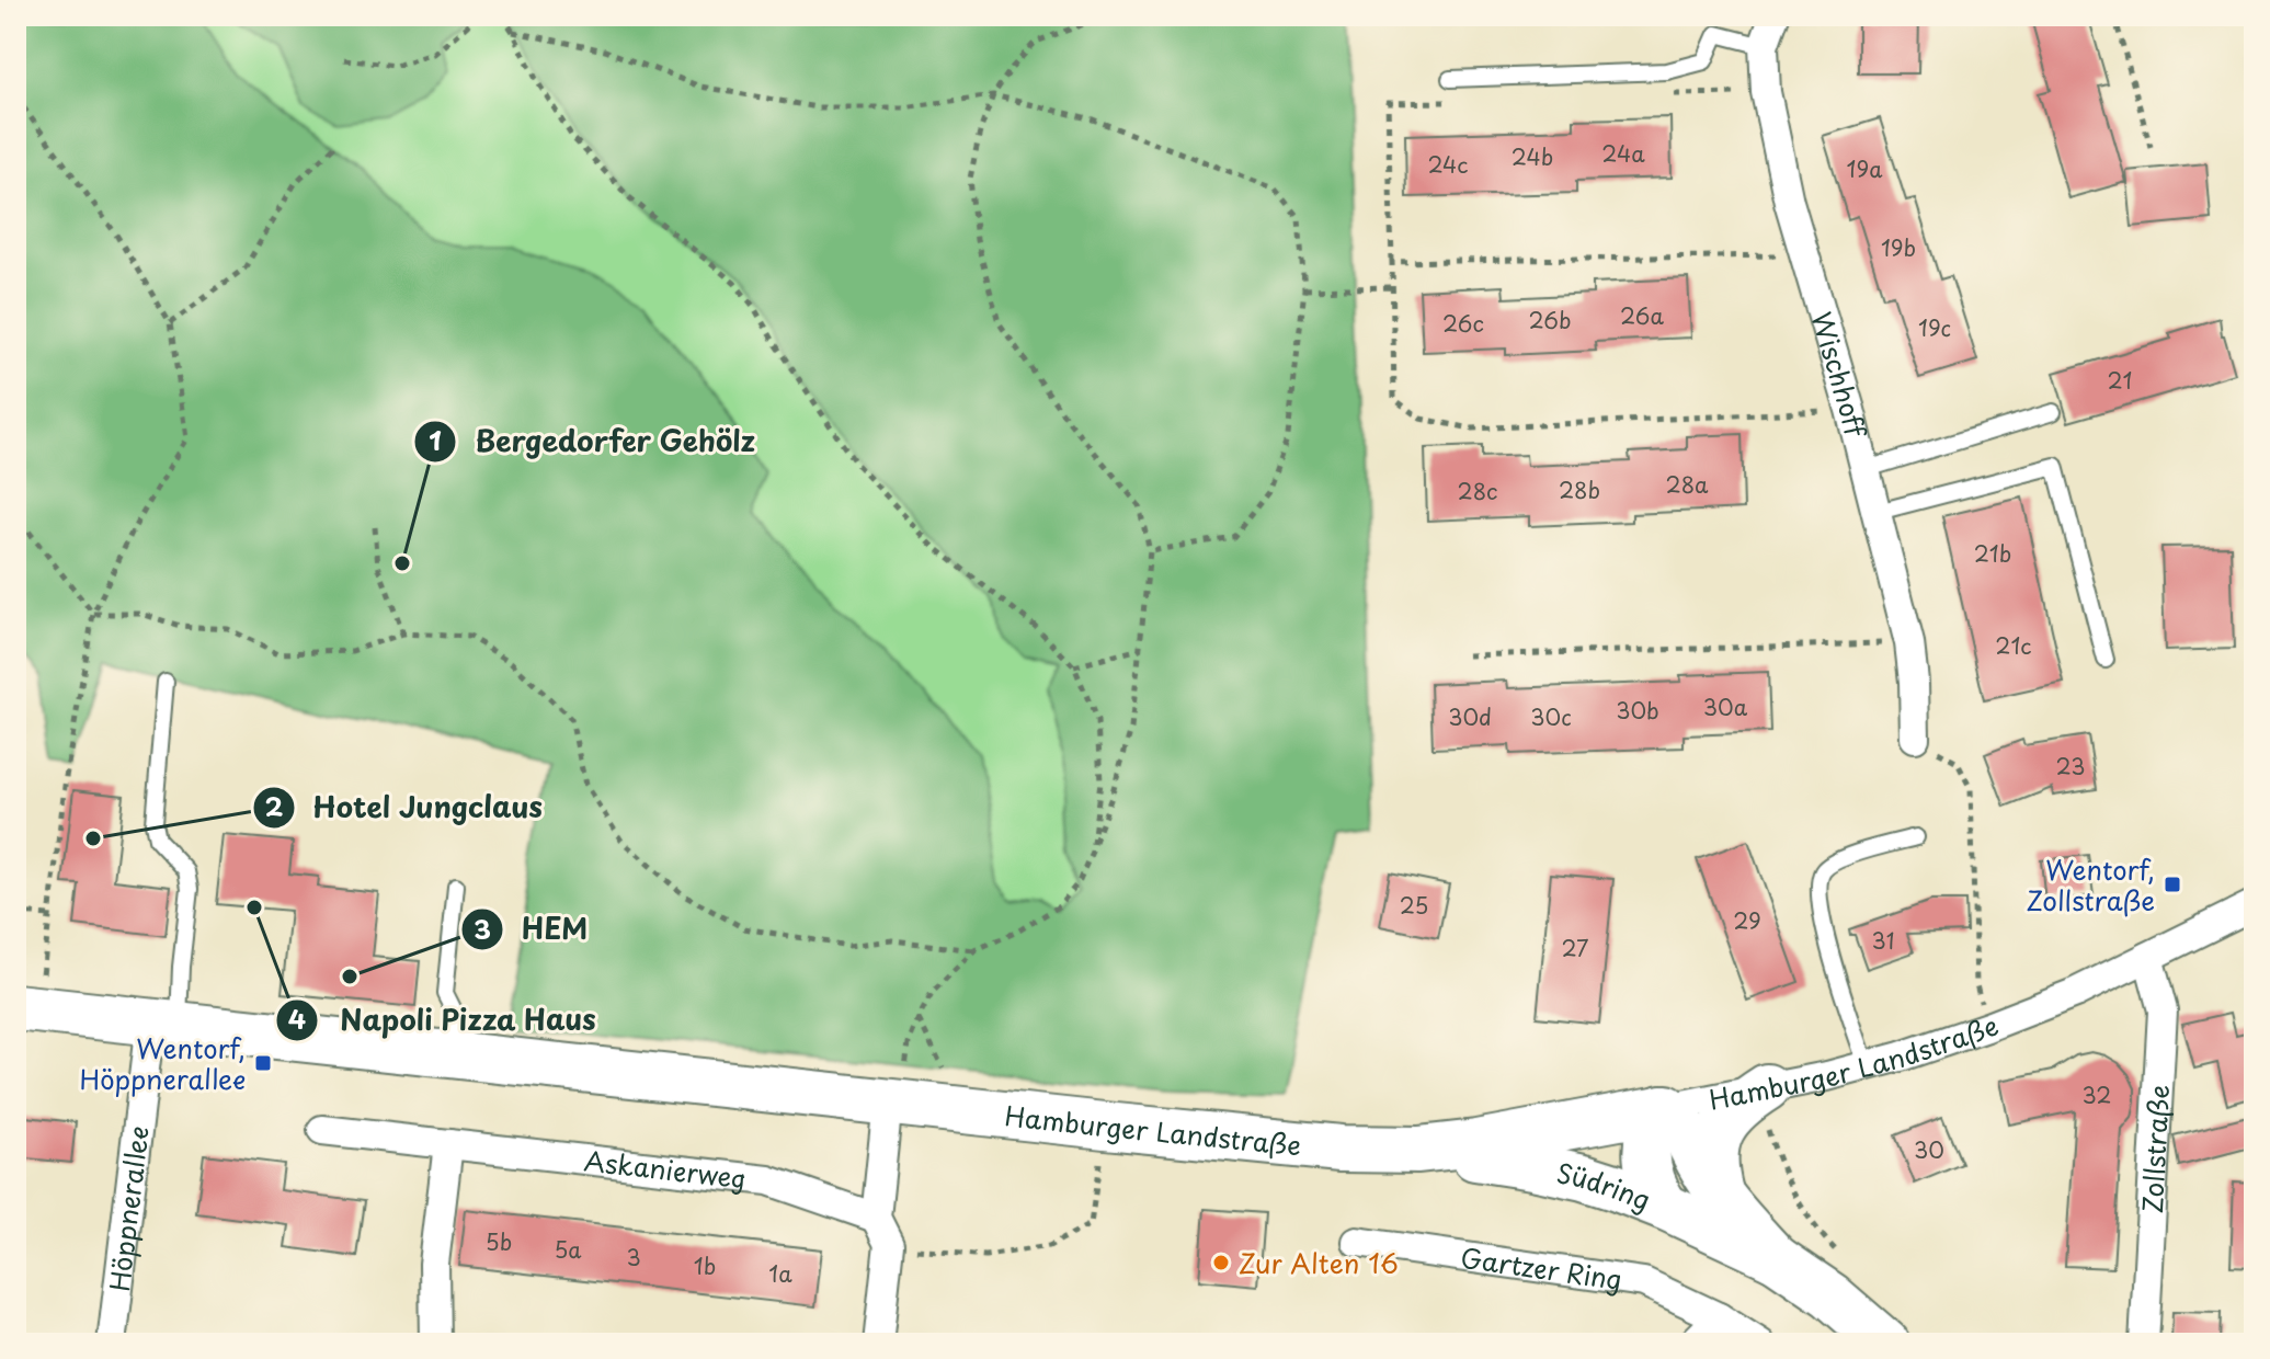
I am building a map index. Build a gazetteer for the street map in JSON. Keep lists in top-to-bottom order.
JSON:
{
  "streets": {
    "main road": ["Hamburger Landstraße", "Südring"],
    "street": [
      "Wischhoff",
      "Zollstraße",
      "Askanierweg",
      "Höppnerallee",
      "Gartzer Ring"
    ]
  },
  "crossings": [
    ["Hamburger Landstraße", "Zollstraße"],
    ["Hamburger Landstraße", "Südring"],
    ["Hamburger Landstraße", "Höppnerallee"]
  ],
  "places": {
    "other": [
      "Bergedorfer Gehölz",
      "Hotel Jungclaus",
      "Napoli Pizza Haus",
      "HEM",
      "Zur Alten 16"
    ],
    "transit": ["Wentorf, Zollstraße", "Wentorf, Höppnerallee"]
  },
  "house_numbers": [
    "24a",
    "24b",
    "24c",
    "19a",
    "19b",
    "26a",
    "26b",
    "26c",
    "19c",
    "21",
    "28a",
    "28b",
    "28c",
    "21b",
    "21c",
    "30a",
    "30b",
    "30d",
    "30c",
    "23",
    "25",
    "29",
    "31",
    "27",
    "32",
    "30",
    "5b",
    "5a",
    "3",
    "1b",
    "1a"
  ]
}
